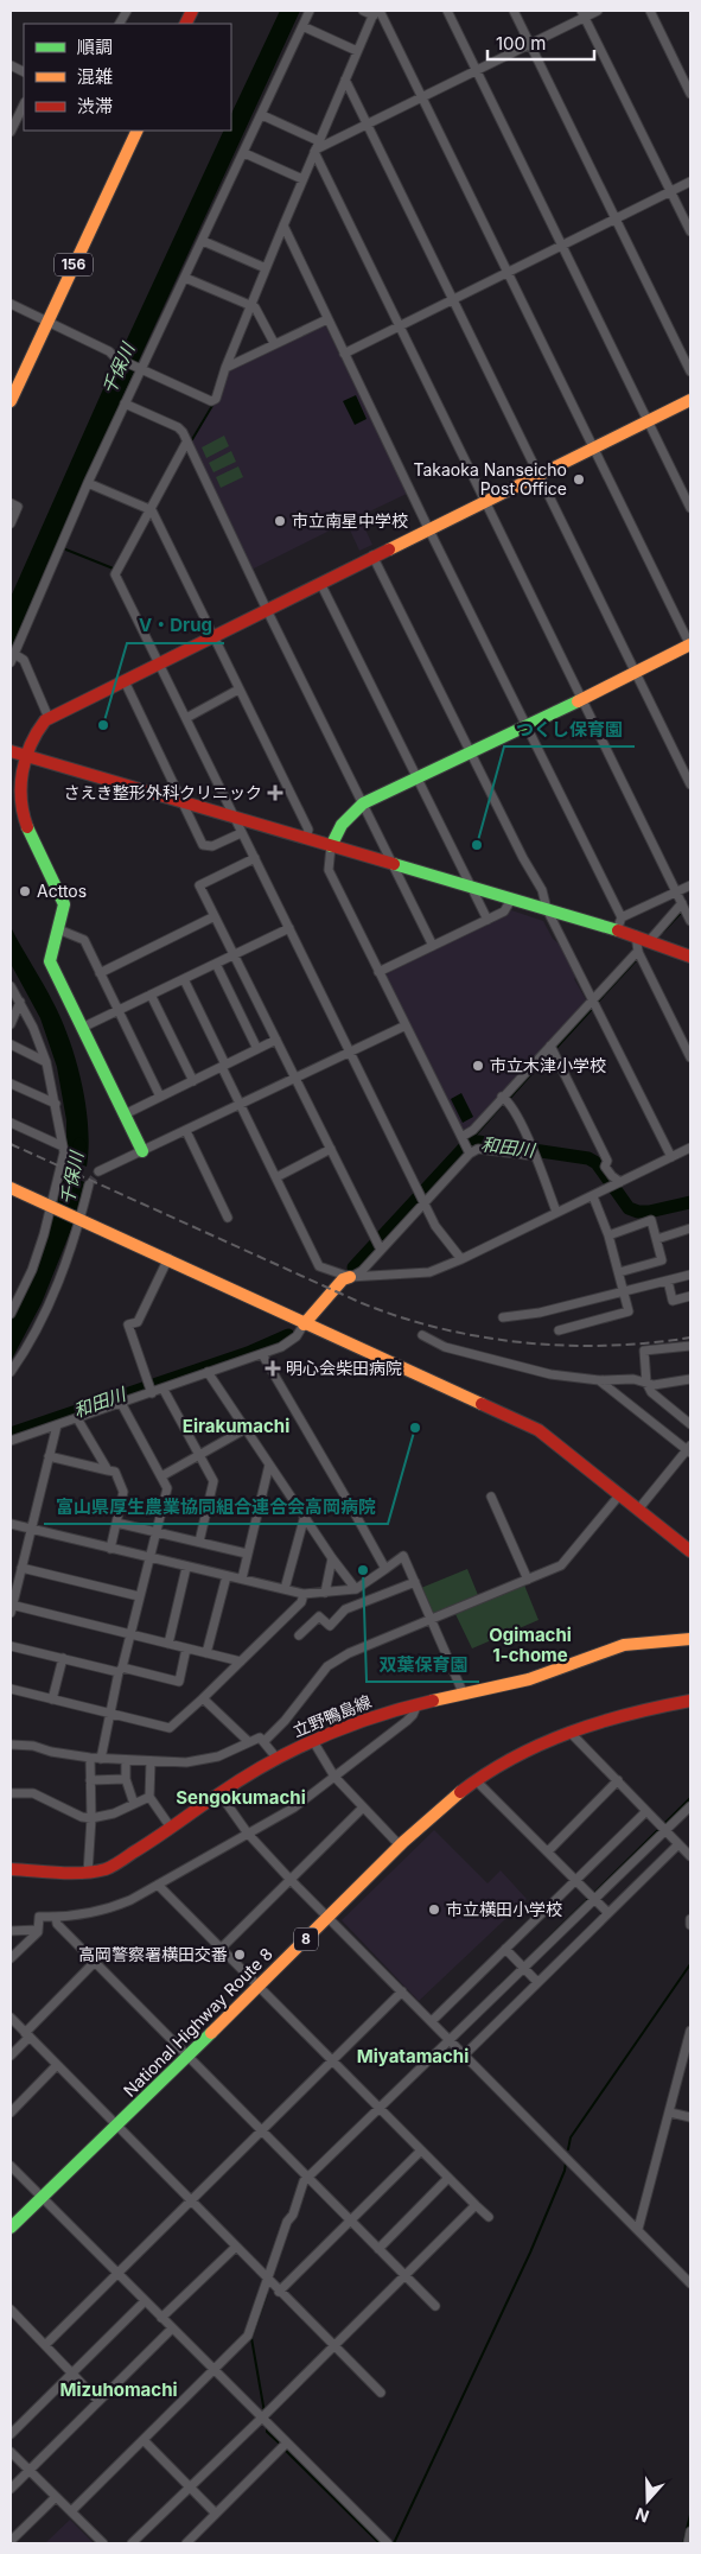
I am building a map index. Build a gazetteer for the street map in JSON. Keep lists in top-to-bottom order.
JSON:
{
  "streets": {
    "main road": [
      "156",
      "立野鴨島線",
      "8",
      "National Highway Route 8"
    ]
  },
  "districts": [
    "Eirakumachi",
    "Ogimachi 1-chome",
    "Sengokumachi",
    "Miyatamachi",
    "Mizuhomachi"
  ],
  "water": ["千保川", "和田川"],
  "places": {
    "other": [
      "Takaoka Nanseicho Post Office",
      "市立南星中学校",
      "V・Drug",
      "つくし保育園",
      "Acttos",
      "市立木津小学校",
      "富山県厚生農業協同組合連合会高岡病院",
      "双葉保育園",
      "市立横田小学校",
      "高岡警察署横田交番"
    ],
    "health": ["さえき整形外科クリニック", "明心会柴田病院"]
  },
  "legend": ["順調", "混雑", "渋滞"],
  "scale_bar": "100 m",
  "north": "bottom"
}
